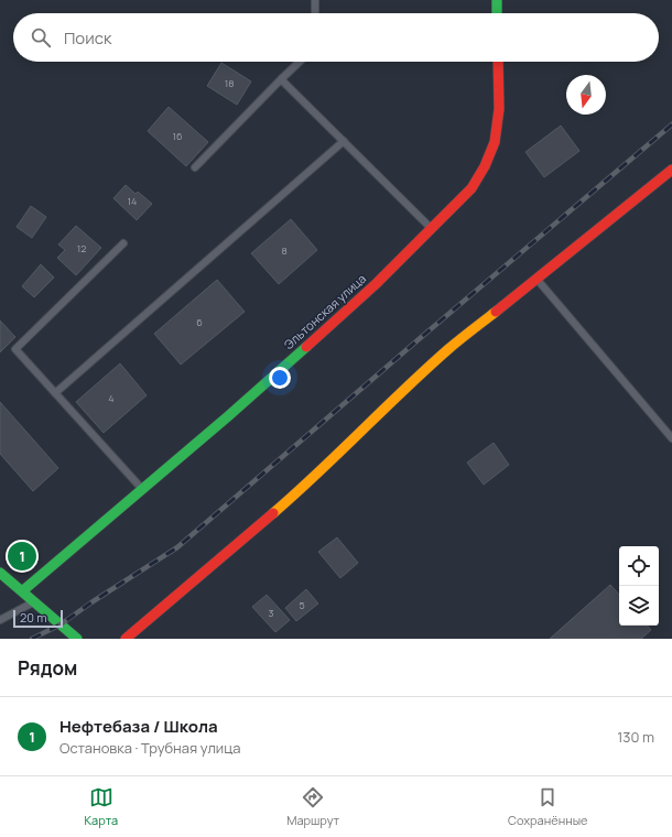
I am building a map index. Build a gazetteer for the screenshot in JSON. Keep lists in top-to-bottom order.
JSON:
{
  "streets": {
    "street": ["Эльтонская улица"]
  },
  "house_numbers": [
    "18",
    "16",
    "14",
    "12",
    "8",
    "6",
    "4",
    "5",
    "3"
  ],
  "scale_bar": "20 m",
  "north": "bottom",
  "page": {
    "search": "Поиск",
    "pins": "1",
    "scale": "20 m",
    "heading": "Рядом",
    "list": [
      {
        "mark": "1",
        "name": "Нефтебаза / Школа",
        "note": "Остановка · Трубная улица",
        "value": "130 m"
      }
    ],
    "nav": ["Карта", "Маршрут", "Сохранённые"]
  }
}
